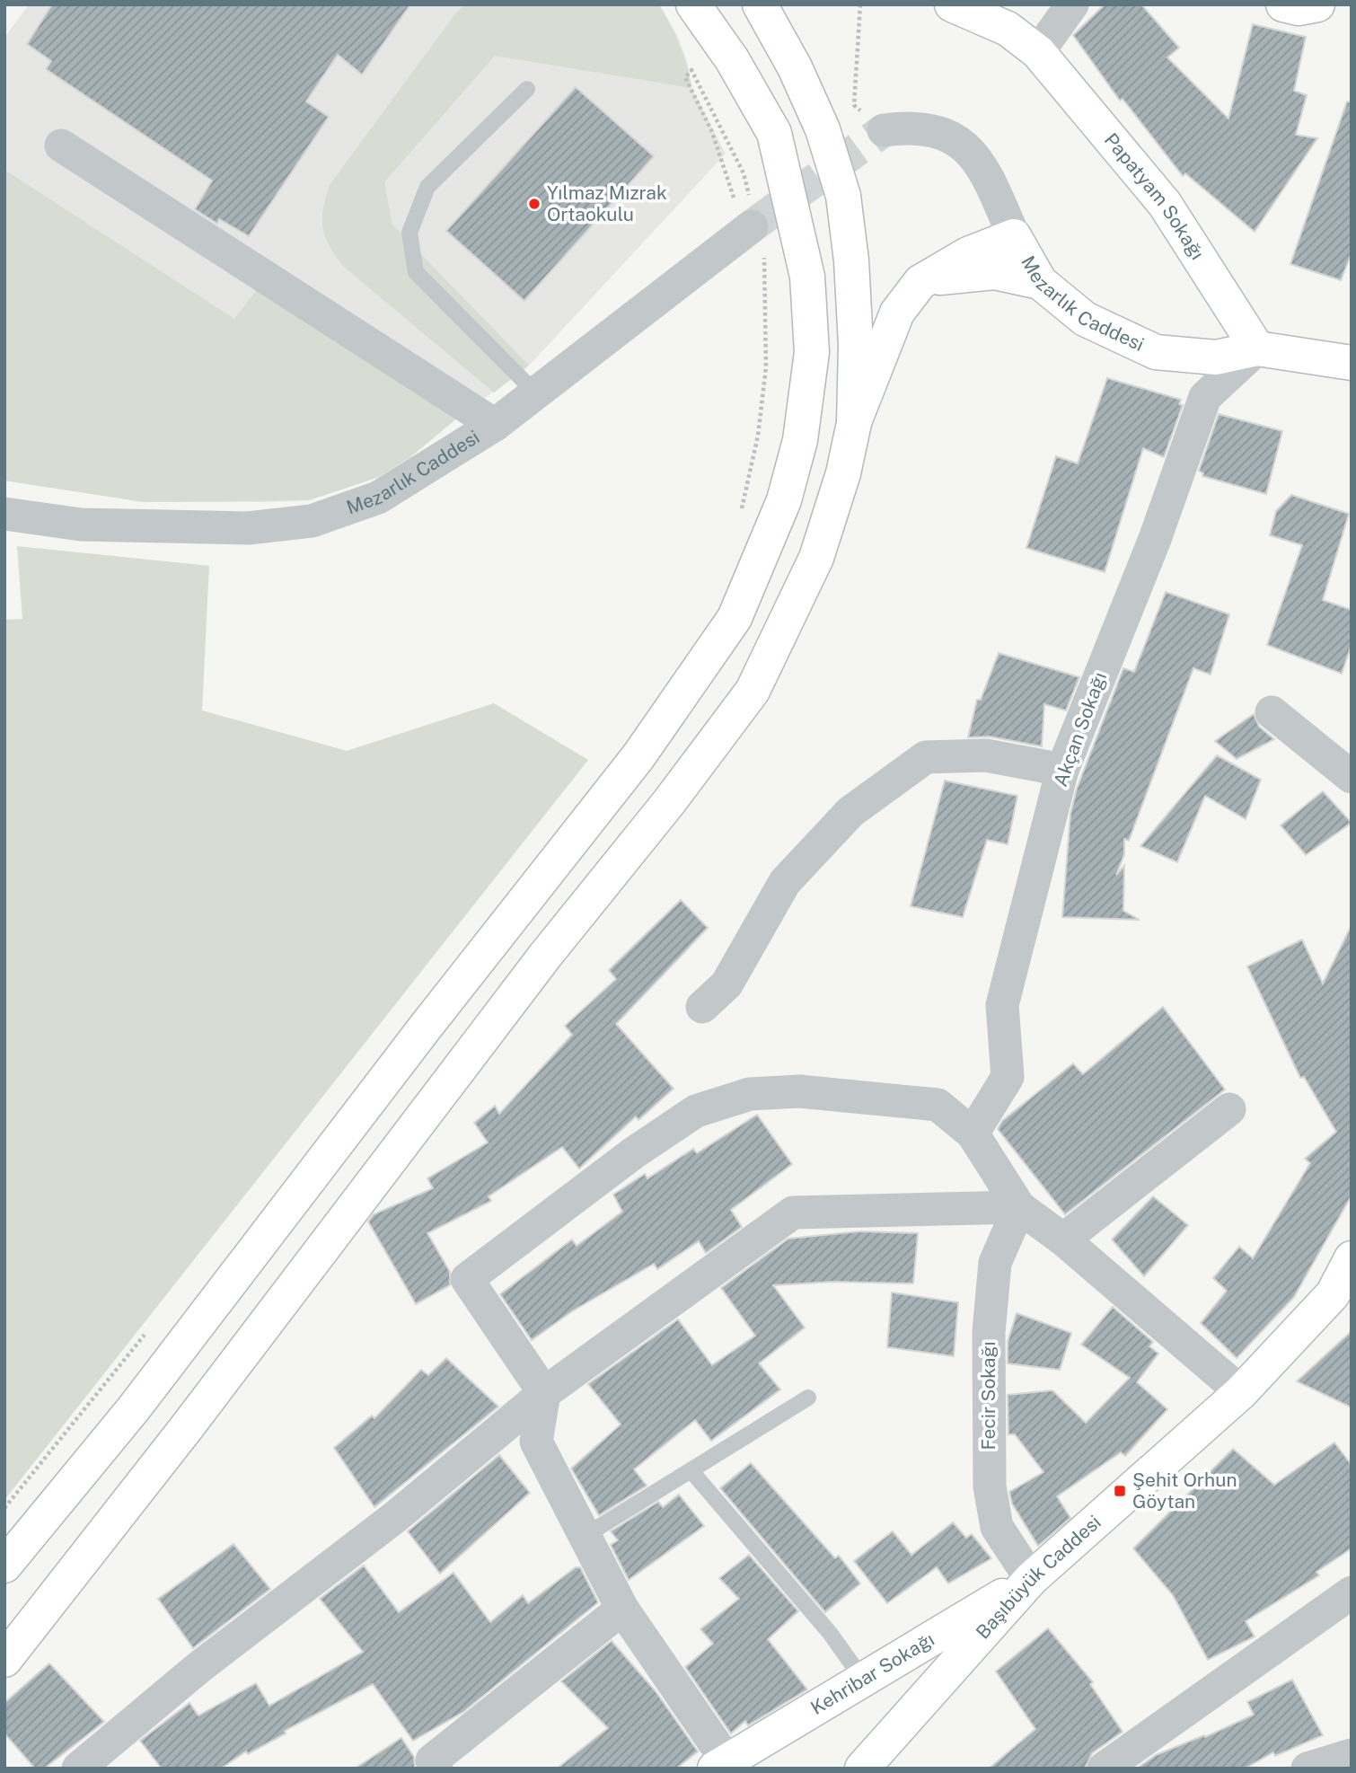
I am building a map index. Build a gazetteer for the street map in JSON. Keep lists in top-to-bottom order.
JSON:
{
  "streets": {
    "main road": [
      "Papatyam Sokağı",
      "Mezarlık Caddesi",
      "Başıbüyük Caddesi",
      "Kehribar Sokağı"
    ],
    "street": ["Akçan Sokağı", "Fecir Sokağı"]
  },
  "crossings": [
    ["Papatyam Sokağı", "Mezarlık Caddesi"],
    ["Papatyam Sokağı", "Akçan Sokağı"],
    ["Mezarlık Caddesi", "Akçan Sokağı"],
    ["Fecir Sokağı", "Başıbüyük Caddesi"],
    ["Fecir Sokağı", "Kehribar Sokağı"],
    ["Başıbüyük Caddesi", "Kehribar Sokağı"]
  ],
  "places": {
    "other": ["Yılmaz Mızrak Ortaokulu"],
    "transit": ["Şehit Orhun Göytan"]
  }
}
